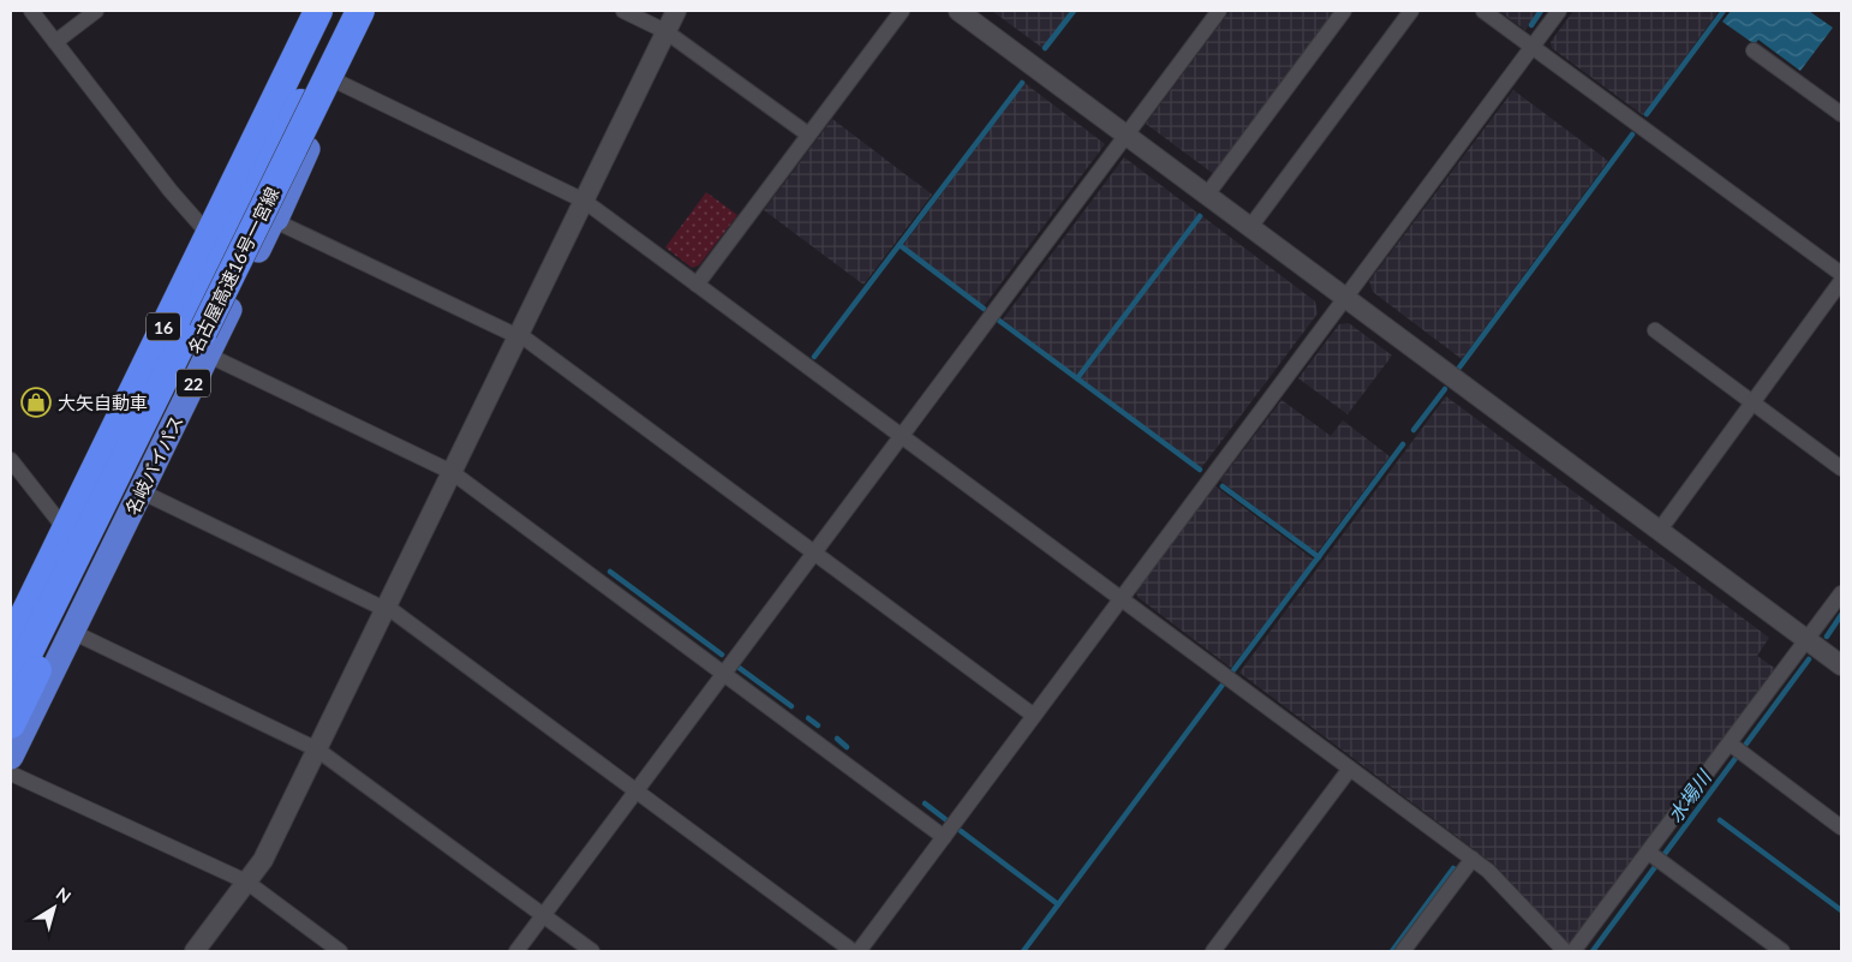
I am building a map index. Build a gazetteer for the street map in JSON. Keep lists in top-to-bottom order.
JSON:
{
  "streets": {
    "highway": [
      "名古屋高速16号一宮線",
      "16",
      "22",
      "名岐バイパス"
    ]
  },
  "water": ["水場川"],
  "places": {
    "shop": ["大矢自動車"]
  },
  "north": "top right"
}
